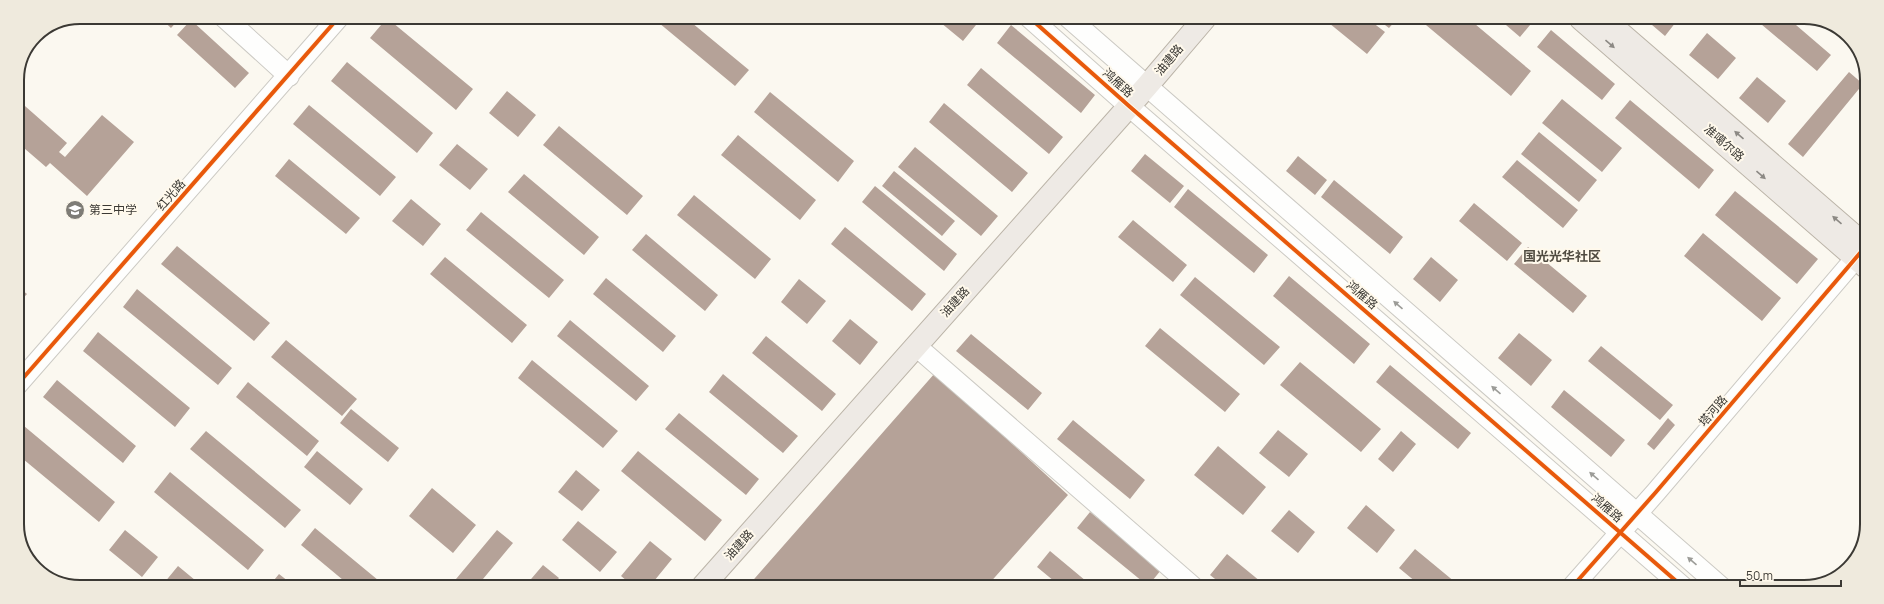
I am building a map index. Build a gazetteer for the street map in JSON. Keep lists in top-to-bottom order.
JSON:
{
  "streets": {
    "main road": ["油建路", "准噶尔路"],
    "street": ["鸿雁路", "红光路", "塔河路"]
  },
  "crossings": [
    ["油建路", "鸿雁路"],
    ["鸿雁路", "塔河路"]
  ],
  "districts": ["国光光华社区"],
  "places": {
    "school or university": ["第三中学"]
  },
  "scale_bar": "50 m"
}
